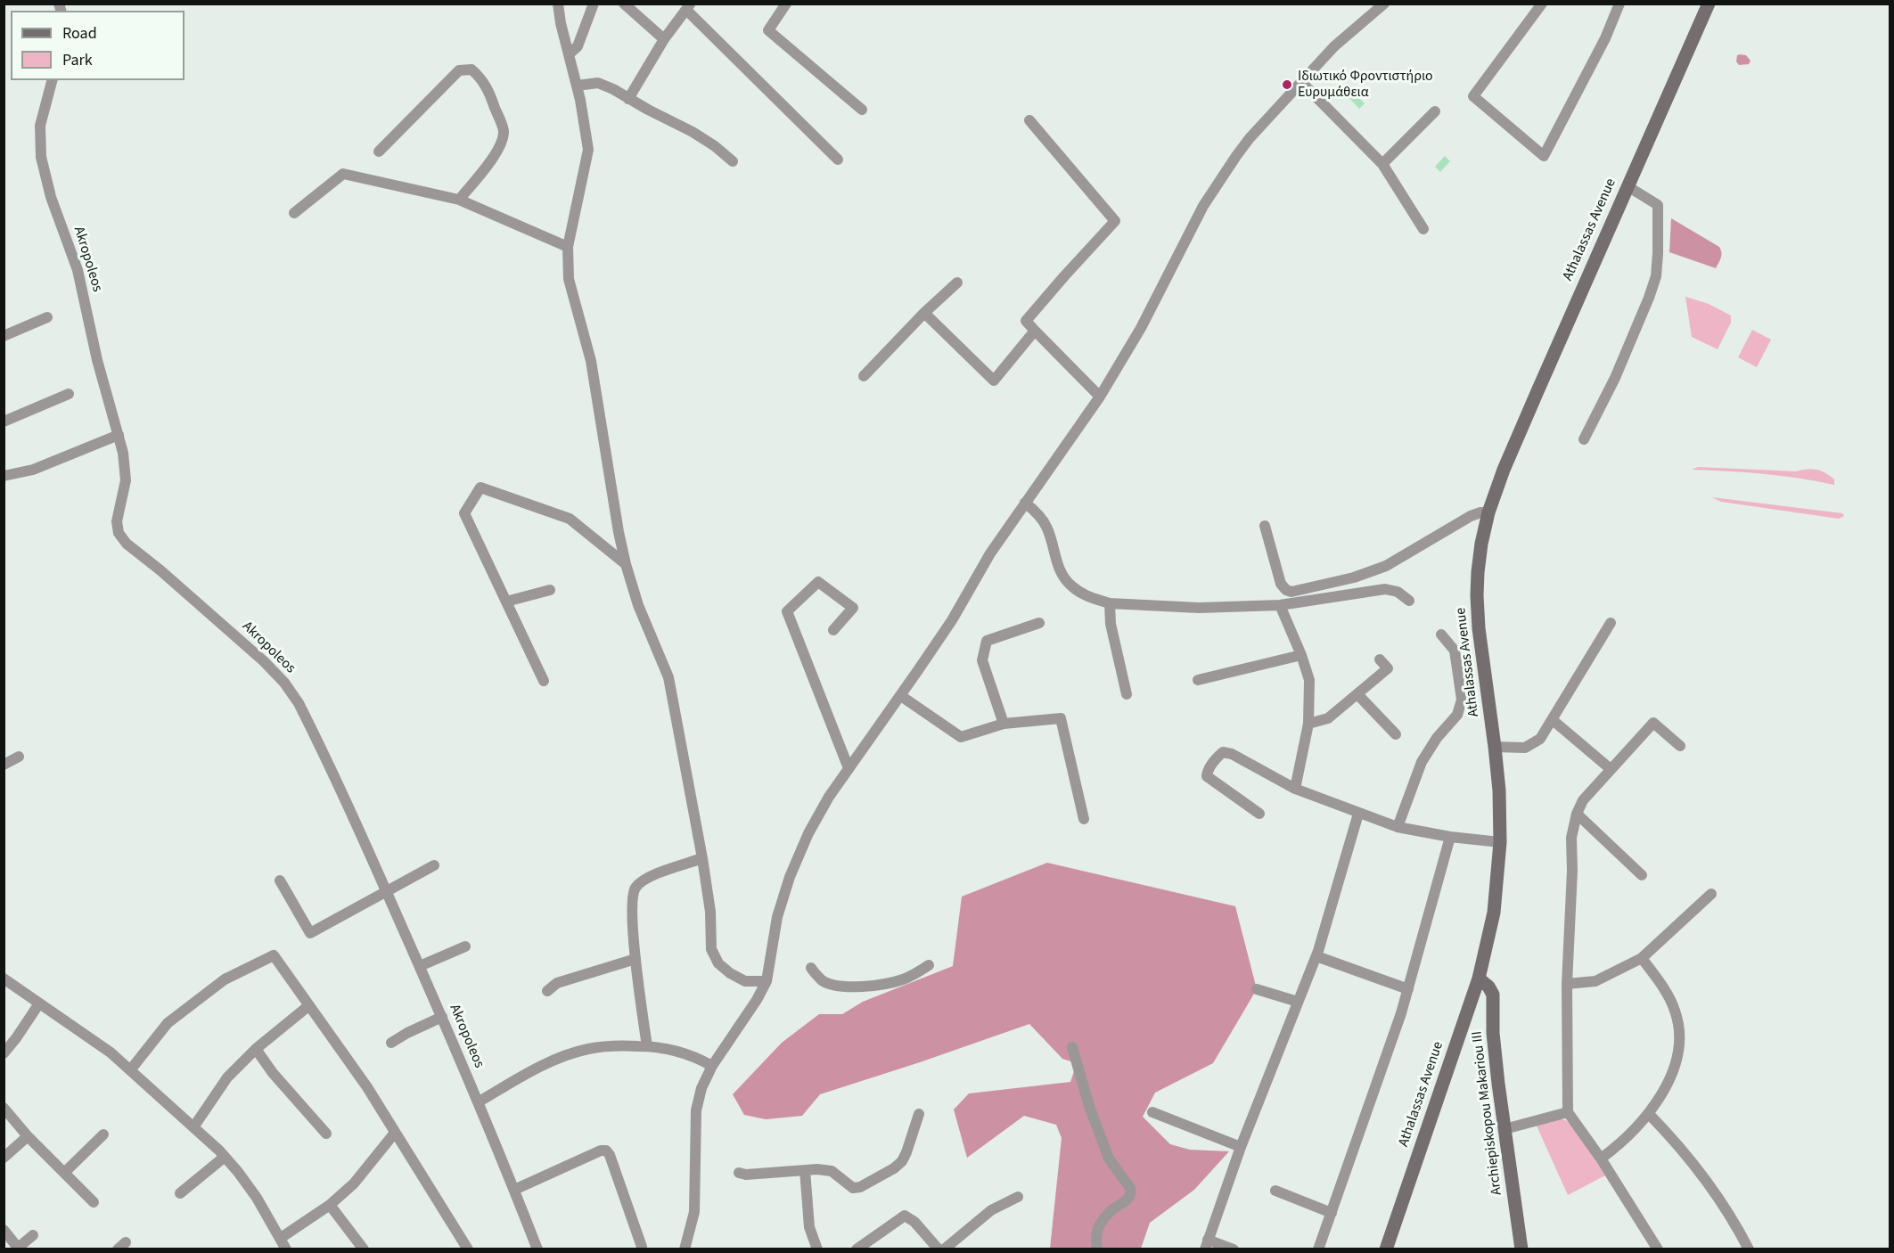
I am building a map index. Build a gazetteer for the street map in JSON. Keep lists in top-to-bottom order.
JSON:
{
  "streets": {
    "main road": ["Athalassas Avenue", "Archiepiskopou Makariou III"],
    "street": ["Akropoleos"]
  },
  "crossings": [
    ["Athalassas Avenue", "Archiepiskopou Makariou III"]
  ],
  "places": ["Ιδιωτικό Φροντιστήριο Ευρυμάθεια"],
  "legend": ["Road", "Park"]
}
